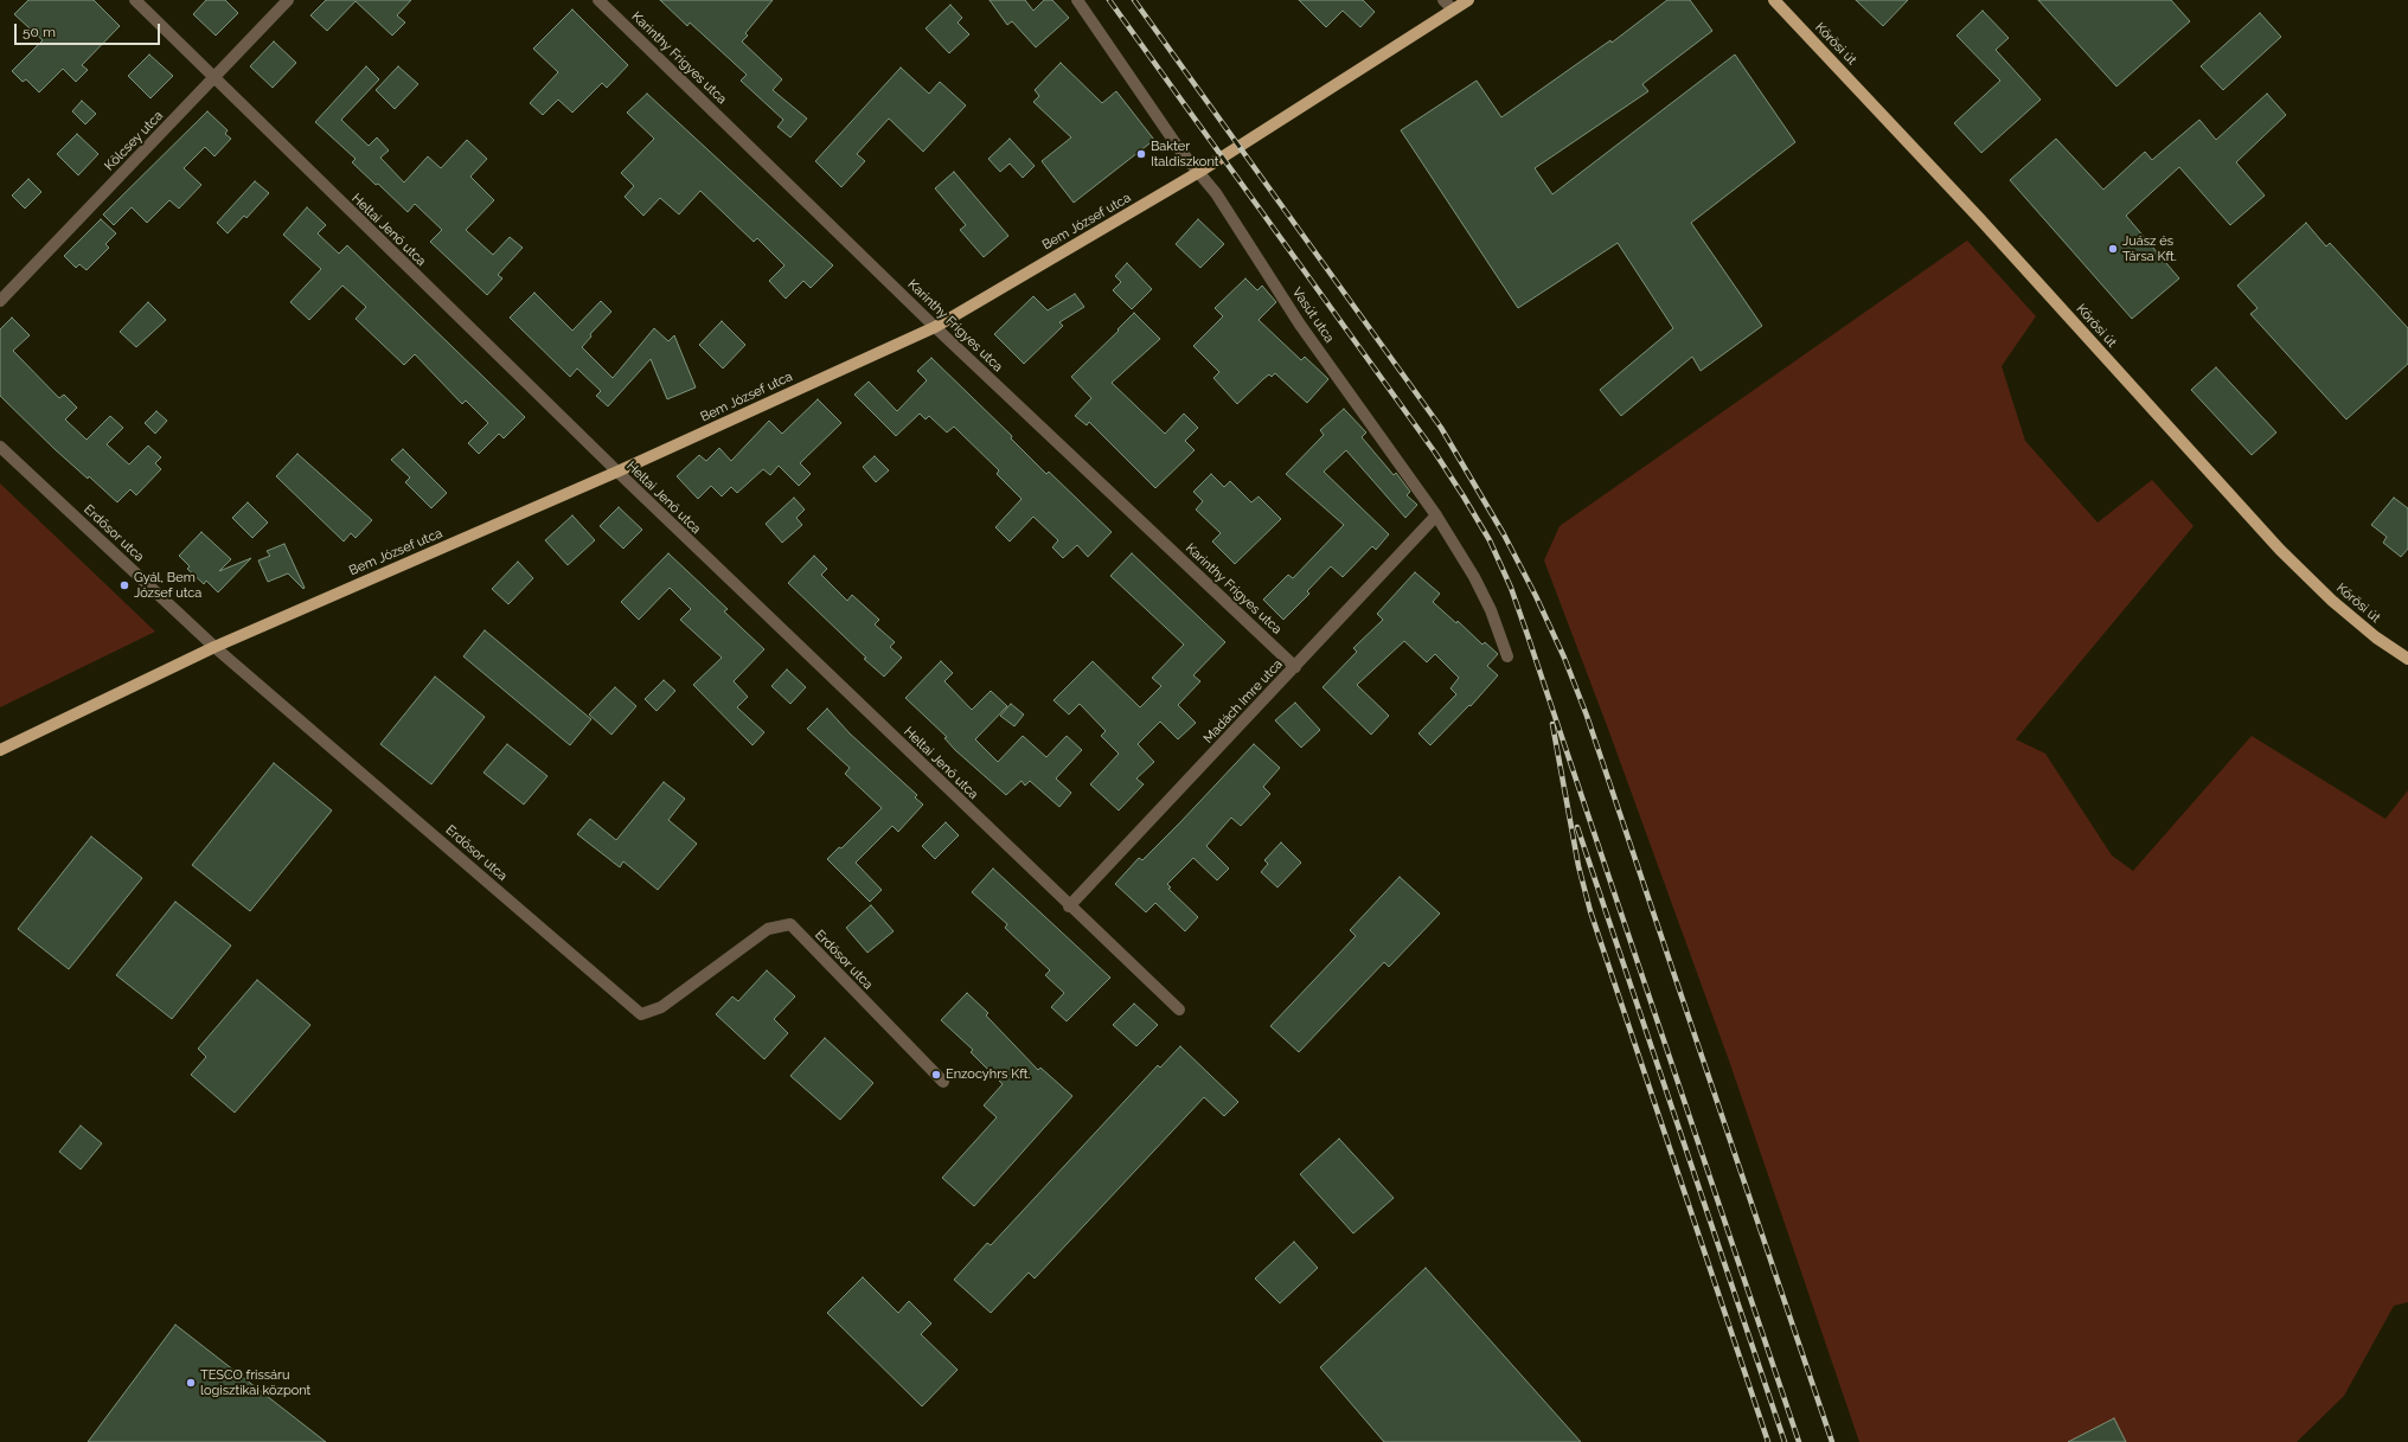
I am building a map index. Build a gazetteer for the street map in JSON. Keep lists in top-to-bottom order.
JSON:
{
  "streets": {
    "main road": ["Kőrösi út", "Bem József utca"],
    "street": [
      "Karinthy Frigyes utca",
      "Kölcsey utca",
      "Heltai Jenő utca",
      "Vasút utca",
      "Erdősor utca",
      "Madách Imre utca"
    ]
  },
  "crossings": [
    ["Karinthy Frigyes utca", "Bem József utca"],
    ["Karinthy Frigyes utca", "Madách Imre utca"],
    ["Kölcsey utca", "Heltai Jenő utca"],
    ["Bem József utca", "Heltai Jenő utca"],
    ["Bem József utca", "Vasút utca"],
    ["Bem József utca", "Erdősor utca"],
    ["Heltai Jenő utca", "Madách Imre utca"],
    ["Vasút utca", "Madách Imre utca"]
  ],
  "places": [
    "Bakter Italdiszkont",
    "Juász és Társa Kft.",
    "Gyál, Bem József utca",
    "Enzocyhrs Kft.",
    "TESCO frissáru logisztikai központ"
  ],
  "scale_bar": "50 m"
}
